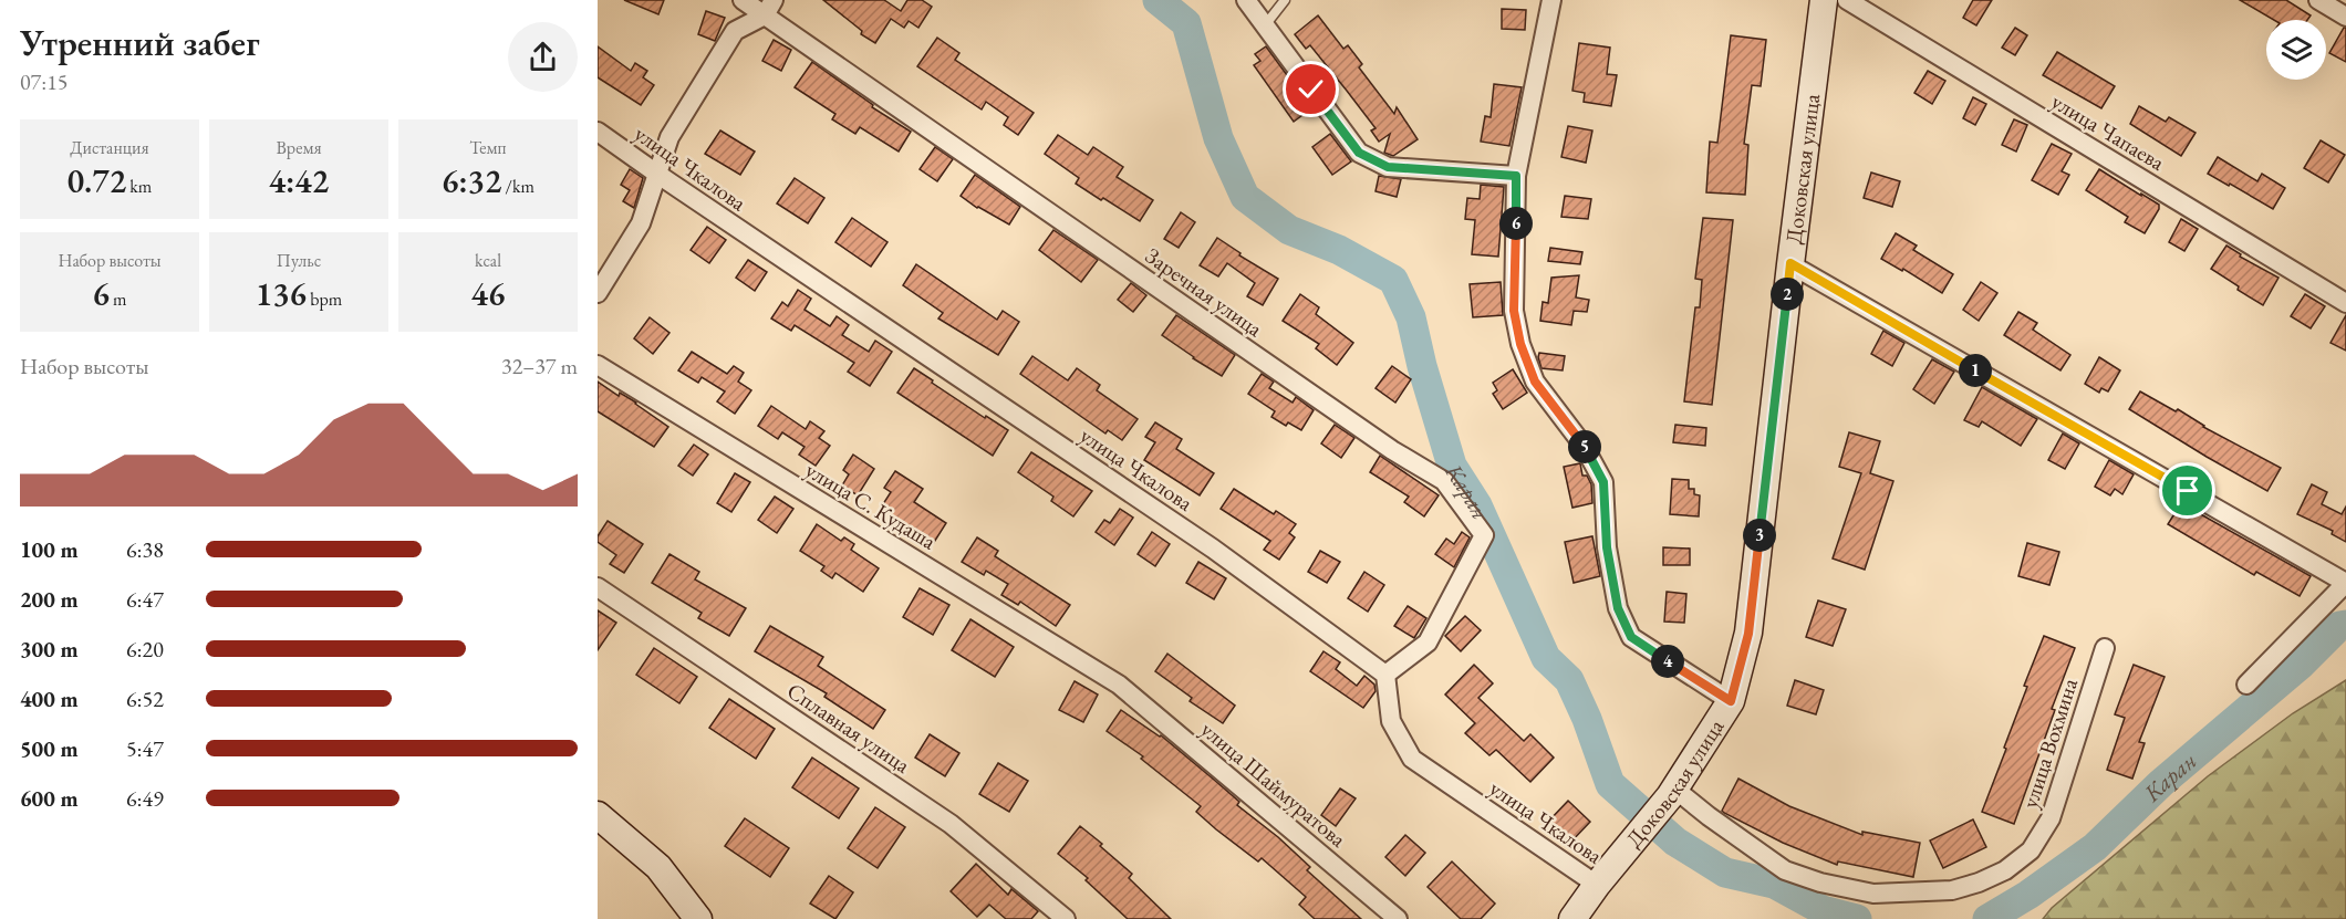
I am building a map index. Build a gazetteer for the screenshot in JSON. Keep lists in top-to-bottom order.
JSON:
{
  "streets": {
    "main road": ["Доковская улица"],
    "street": [
      "улица Чапаева",
      "улица Чкалова",
      "Заречная улица",
      "улица С. Кудаша",
      "Сплавная улица",
      "улица Вохмина",
      "улица Шаймуратова"
    ]
  },
  "crossings": [
    ["улица Чкалова", "Доковская улица"],
    ["улица Чкалова", "Заречная улица"],
    ["Доковская улица", "улица Вохмина"],
    ["улица С. Кудаша", "улица Шаймуратова"]
  ],
  "water": ["Каран"],
  "page": {
    "heading": ["Утренний забег", "07:15"],
    "stats": [
      ["Дистанция", "0.72 km"],
      ["Время", "4:42"],
      ["Темп", "6:32 /km"],
      ["Набор высоты", "6 m"],
      ["Пульс", "136 bpm"],
      ["kcal", "46"]
    ],
    "pins": [
      "6",
      "2",
      "1",
      "5",
      "3",
      "4"
    ],
    "chart": ["Набор высоты", "32–37 m"],
    "list": [
      {
        "name": "100 m",
        "note": "6:38"
      },
      {
        "name": "200 m",
        "note": "6:47"
      },
      {
        "name": "300 m",
        "note": "6:20"
      },
      {
        "name": "400 m",
        "note": "6:52"
      },
      {
        "name": "500 m",
        "note": "5:47"
      },
      {
        "name": "600 m",
        "note": "6:49"
      }
    ]
  }
}
